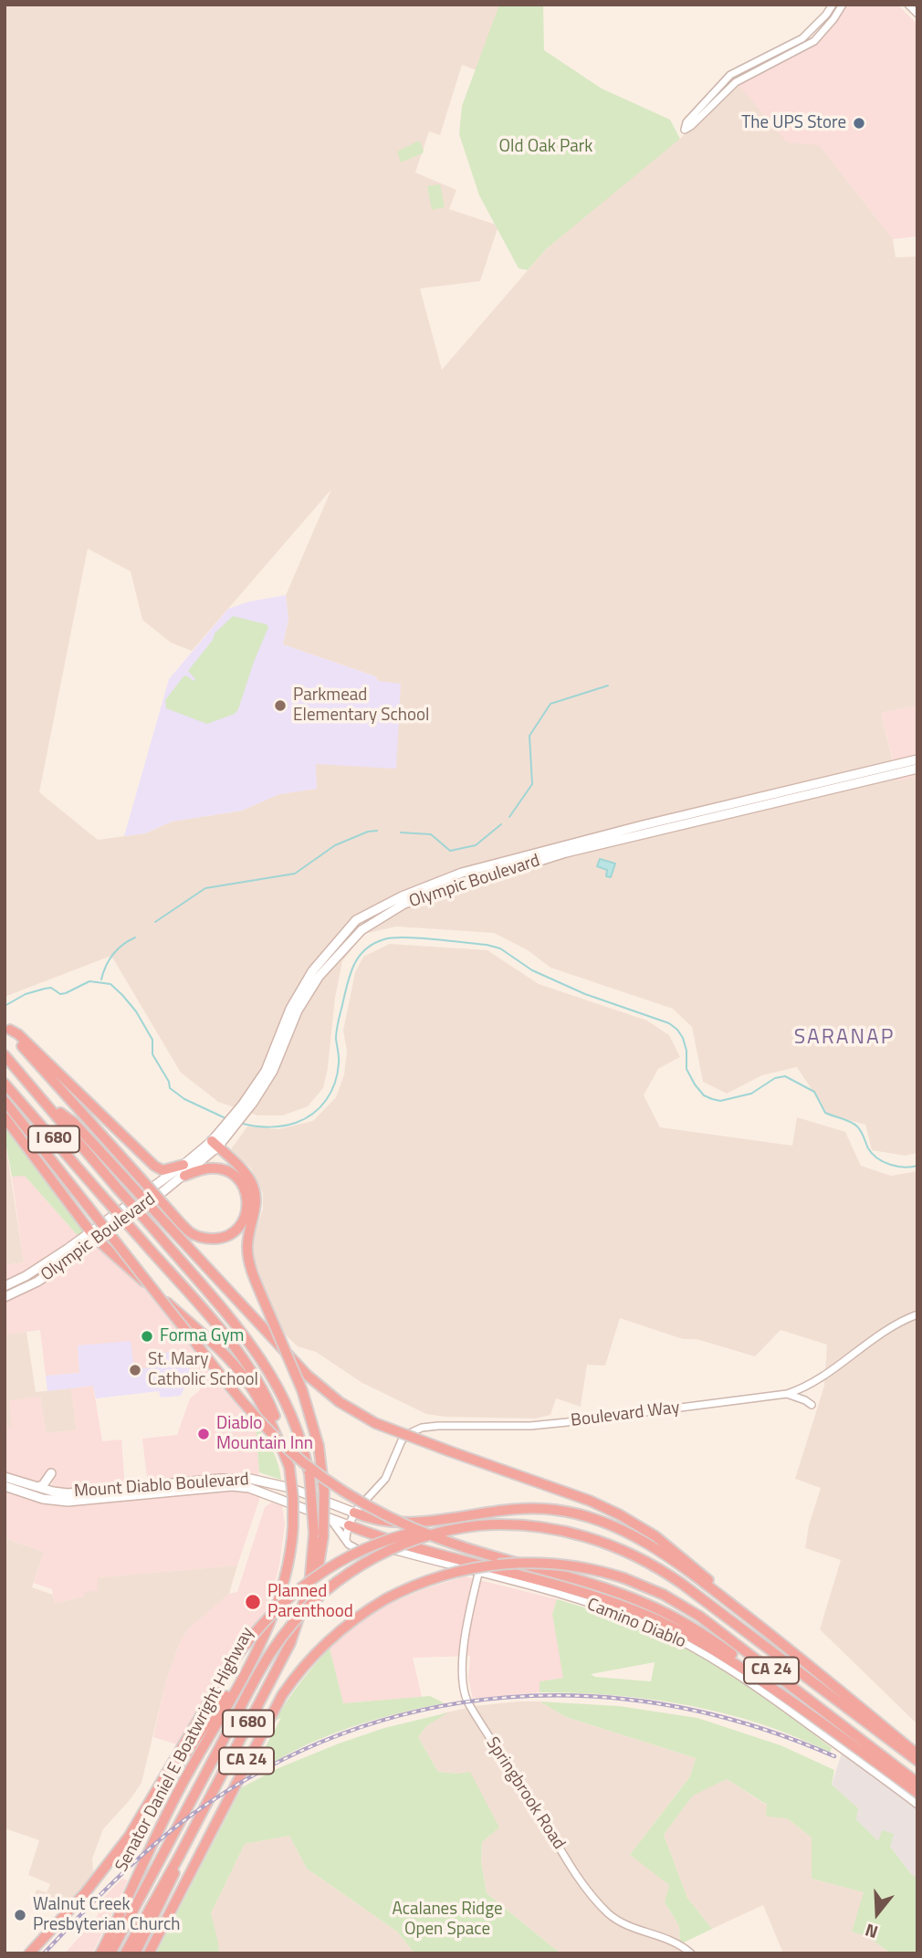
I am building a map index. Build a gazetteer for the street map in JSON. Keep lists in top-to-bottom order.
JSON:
{
  "streets": {
    "highway": ["I 680", "CA 24", "Senator Daniel E Boatwright Highway"],
    "main road": ["Olympic Boulevard", "Mount Diablo Boulevard"],
    "street": ["Boulevard Way", "Camino Diablo", "Springbrook Road"]
  },
  "crossings": [
    ["Boulevard Way", "Mount Diablo Boulevard"],
    ["Camino Diablo", "Springbrook Road"]
  ],
  "districts": ["SARANAP"],
  "parks": ["Old Oak Park", "Acalanes Ridge Open Space"],
  "places": [
    "The UPS Store",
    "Parkmead Elementary School",
    "Forma Gym",
    "St. Mary Catholic School",
    "Diablo Mountain Inn",
    "Planned Parenthood",
    "Walnut Creek Presbyterian Church"
  ],
  "north": "bottom"
}
